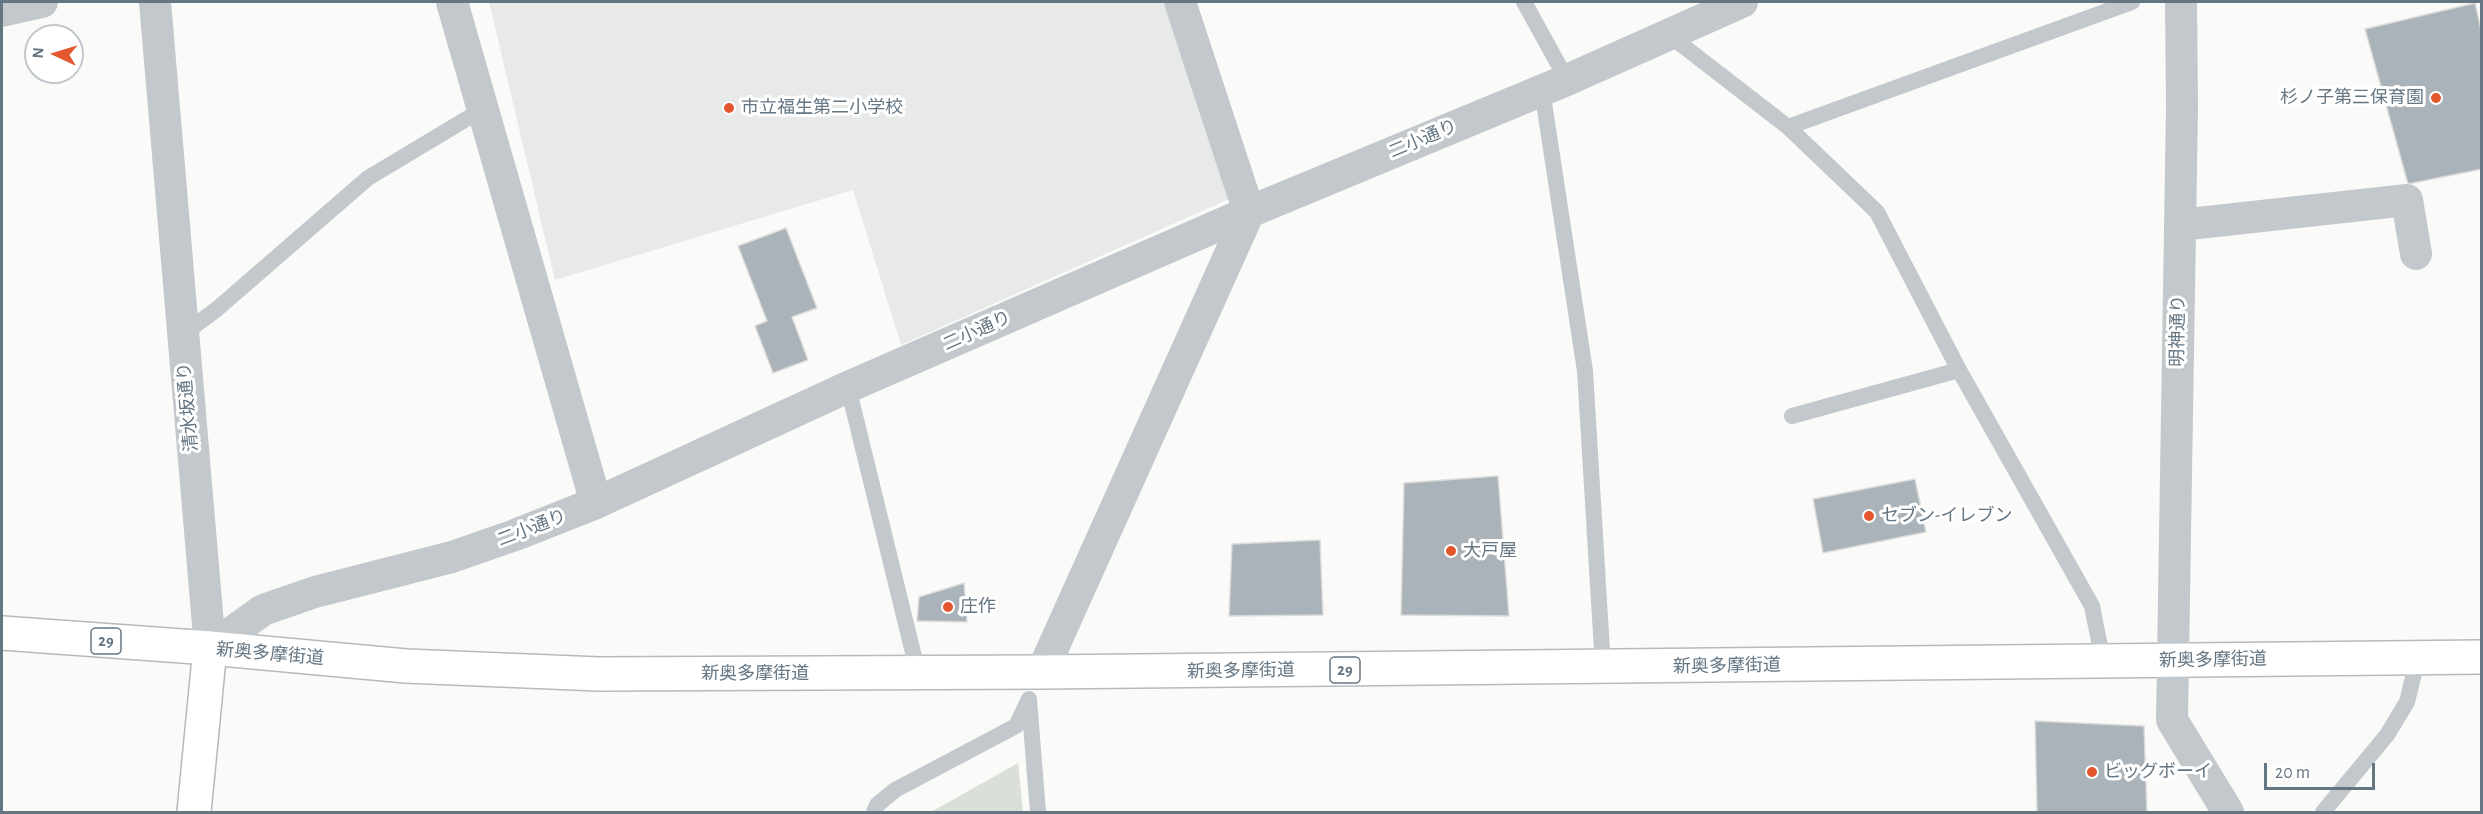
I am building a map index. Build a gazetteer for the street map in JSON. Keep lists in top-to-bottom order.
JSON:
{
  "streets": {
    "main road": ["清水坂通り", "29", "新奥多摩街道"],
    "street": ["二小通り", "明神通り"]
  },
  "crossings": [
    ["二小通り", "清水坂通り"],
    ["二小通り", "新奥多摩街道"],
    ["明神通り", "新奥多摩街道"],
    ["清水坂通り", "新奥多摩街道"]
  ],
  "places": [
    "杉ノ子第三保育園",
    "市立福生第二小学校",
    "セブン-イレブン",
    "大戸屋",
    "庄作",
    "ビッグボーイ"
  ],
  "scale_bar": "20 m",
  "north": "left"
}
